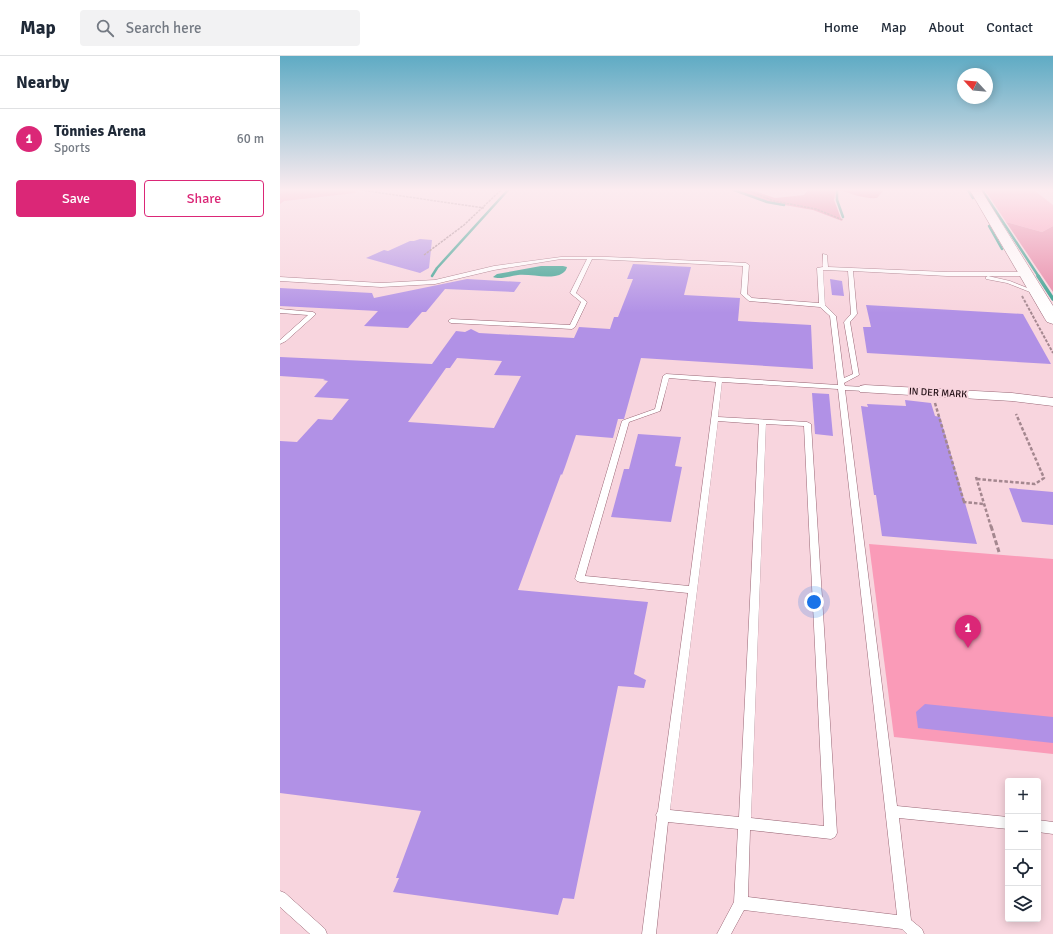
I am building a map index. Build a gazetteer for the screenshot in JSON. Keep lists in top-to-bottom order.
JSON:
{
  "streets": {
    "street": ["IN DER MARK"]
  },
  "north": "top left",
  "page": {
    "header": "Map",
    "search": "Search here",
    "nav": [
      "Home",
      "Map",
      "About",
      "Contact"
    ],
    "heading": "Nearby",
    "list": [
      {
        "mark": "1",
        "name": "Tönnies Arena",
        "note": "Sports",
        "value": "60 m"
      }
    ],
    "buttons": ["Save", "Share"],
    "pins": "1",
    "map_buttons": ["+", "−"]
  }
}
